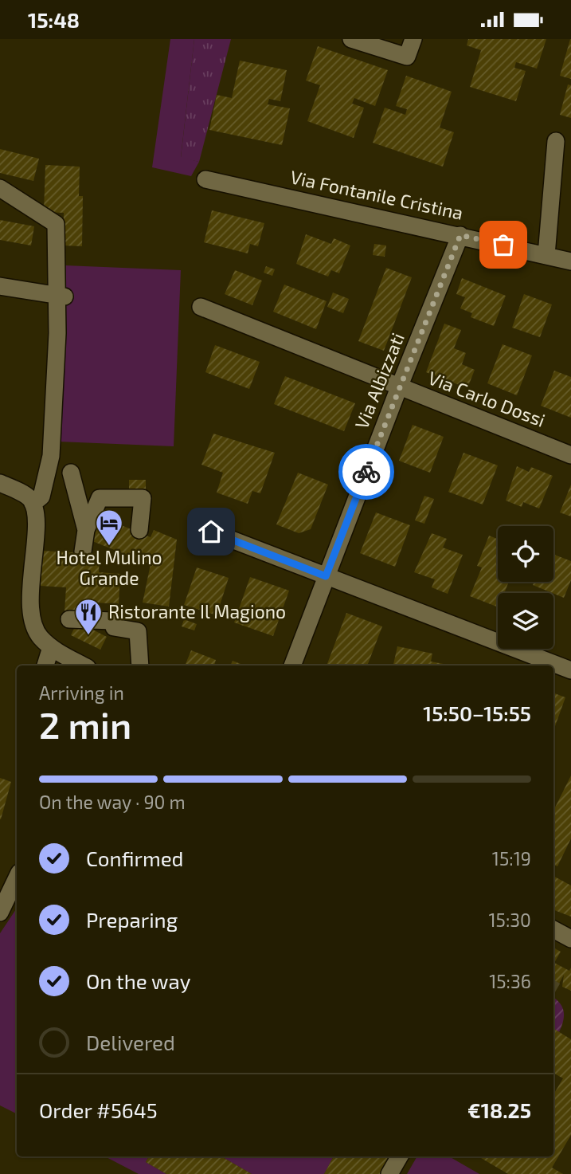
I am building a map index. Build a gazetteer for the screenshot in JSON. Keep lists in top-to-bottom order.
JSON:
{
  "streets": {
    "street": ["Via Fontanile Cristina", "Via Albizzati", "Via Carlo Dossi"]
  },
  "crossings": [
    ["Via Fontanile Cristina", "Via Albizzati"],
    ["Via Albizzati", "Via Carlo Dossi"]
  ],
  "places": {
    "hotel": ["Hotel Mulino Grande"],
    "restaurant": ["Ristorante Il Magiono"]
  },
  "page": {
    "status": "15:48",
    "heading": ["2 min", "Arriving in", "15:50–15:55"],
    "panel": ["Order #5645", "€18.25"],
    "bar": "On the way · 90 m",
    "list": [
      ["Confirmed", "15:19"],
      ["Preparing", "15:30"],
      ["On the way", "15:36"],
      "Delivered"
    ]
  }
}
